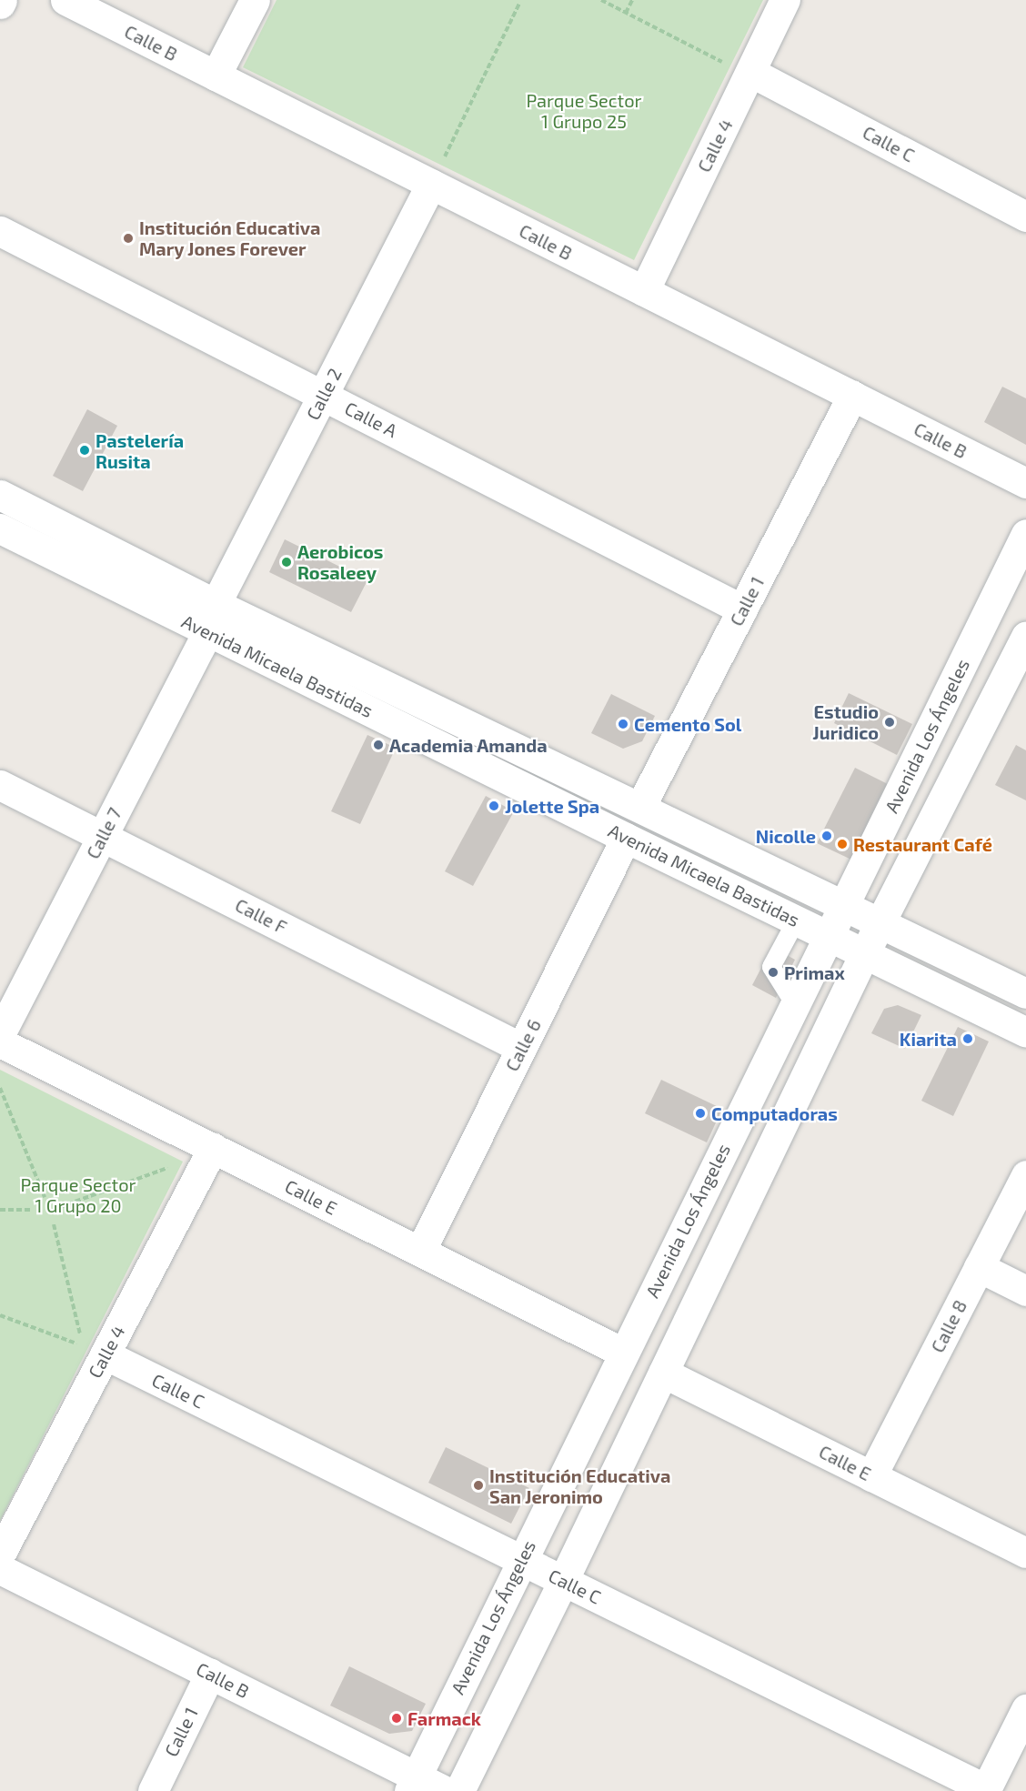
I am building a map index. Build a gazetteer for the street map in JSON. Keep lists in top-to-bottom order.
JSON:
{
  "streets": {
    "street": [
      "Calle B",
      "Calle C",
      "Calle 4",
      "Calle 2",
      "Calle A",
      "Calle 1",
      "Avenida Micaela Bastidas",
      "Avenida Los Ángeles",
      "Calle 7",
      "Calle F",
      "Calle 6",
      "Calle E",
      "Calle 8"
    ]
  },
  "crossings": [
    ["Calle B", "Calle 4"],
    ["Calle B", "Calle 2"],
    ["Calle B", "Calle 1"],
    ["Calle B", "Avenida Los Ángeles"],
    ["Calle C", "Calle 4"],
    ["Calle C", "Avenida Los Ángeles"],
    ["Calle 4", "Calle E"],
    ["Calle 2", "Calle A"],
    ["Calle 2", "Avenida Micaela Bastidas"],
    ["Calle A", "Calle 1"],
    ["Calle 1", "Avenida Micaela Bastidas"],
    ["Avenida Micaela Bastidas", "Avenida Los Ángeles"],
    ["Avenida Micaela Bastidas", "Calle 7"],
    ["Avenida Micaela Bastidas", "Calle 6"],
    ["Avenida Los Ángeles", "Calle E"],
    ["Calle 7", "Calle F"],
    ["Calle F", "Calle 6"],
    ["Calle 6", "Calle E"],
    ["Calle E", "Calle 8"]
  ],
  "parks": ["Parque Sector 1 Grupo 25", "Parque Sector 1 Grupo 20"],
  "places": [
    "Institución Educativa Mary Jones Forever",
    "Pastelería Rusita",
    "Aerobicos Rosaleey",
    "Estudio Juridico",
    "Cemento Sol",
    "Academia Amanda",
    "Jolette Spa",
    "Nicolle",
    "Restaurant Café",
    "Primax",
    "Kiarita",
    "Computadoras",
    "Institución Educativa San Jeronimo",
    "Farmack"
  ]
}
